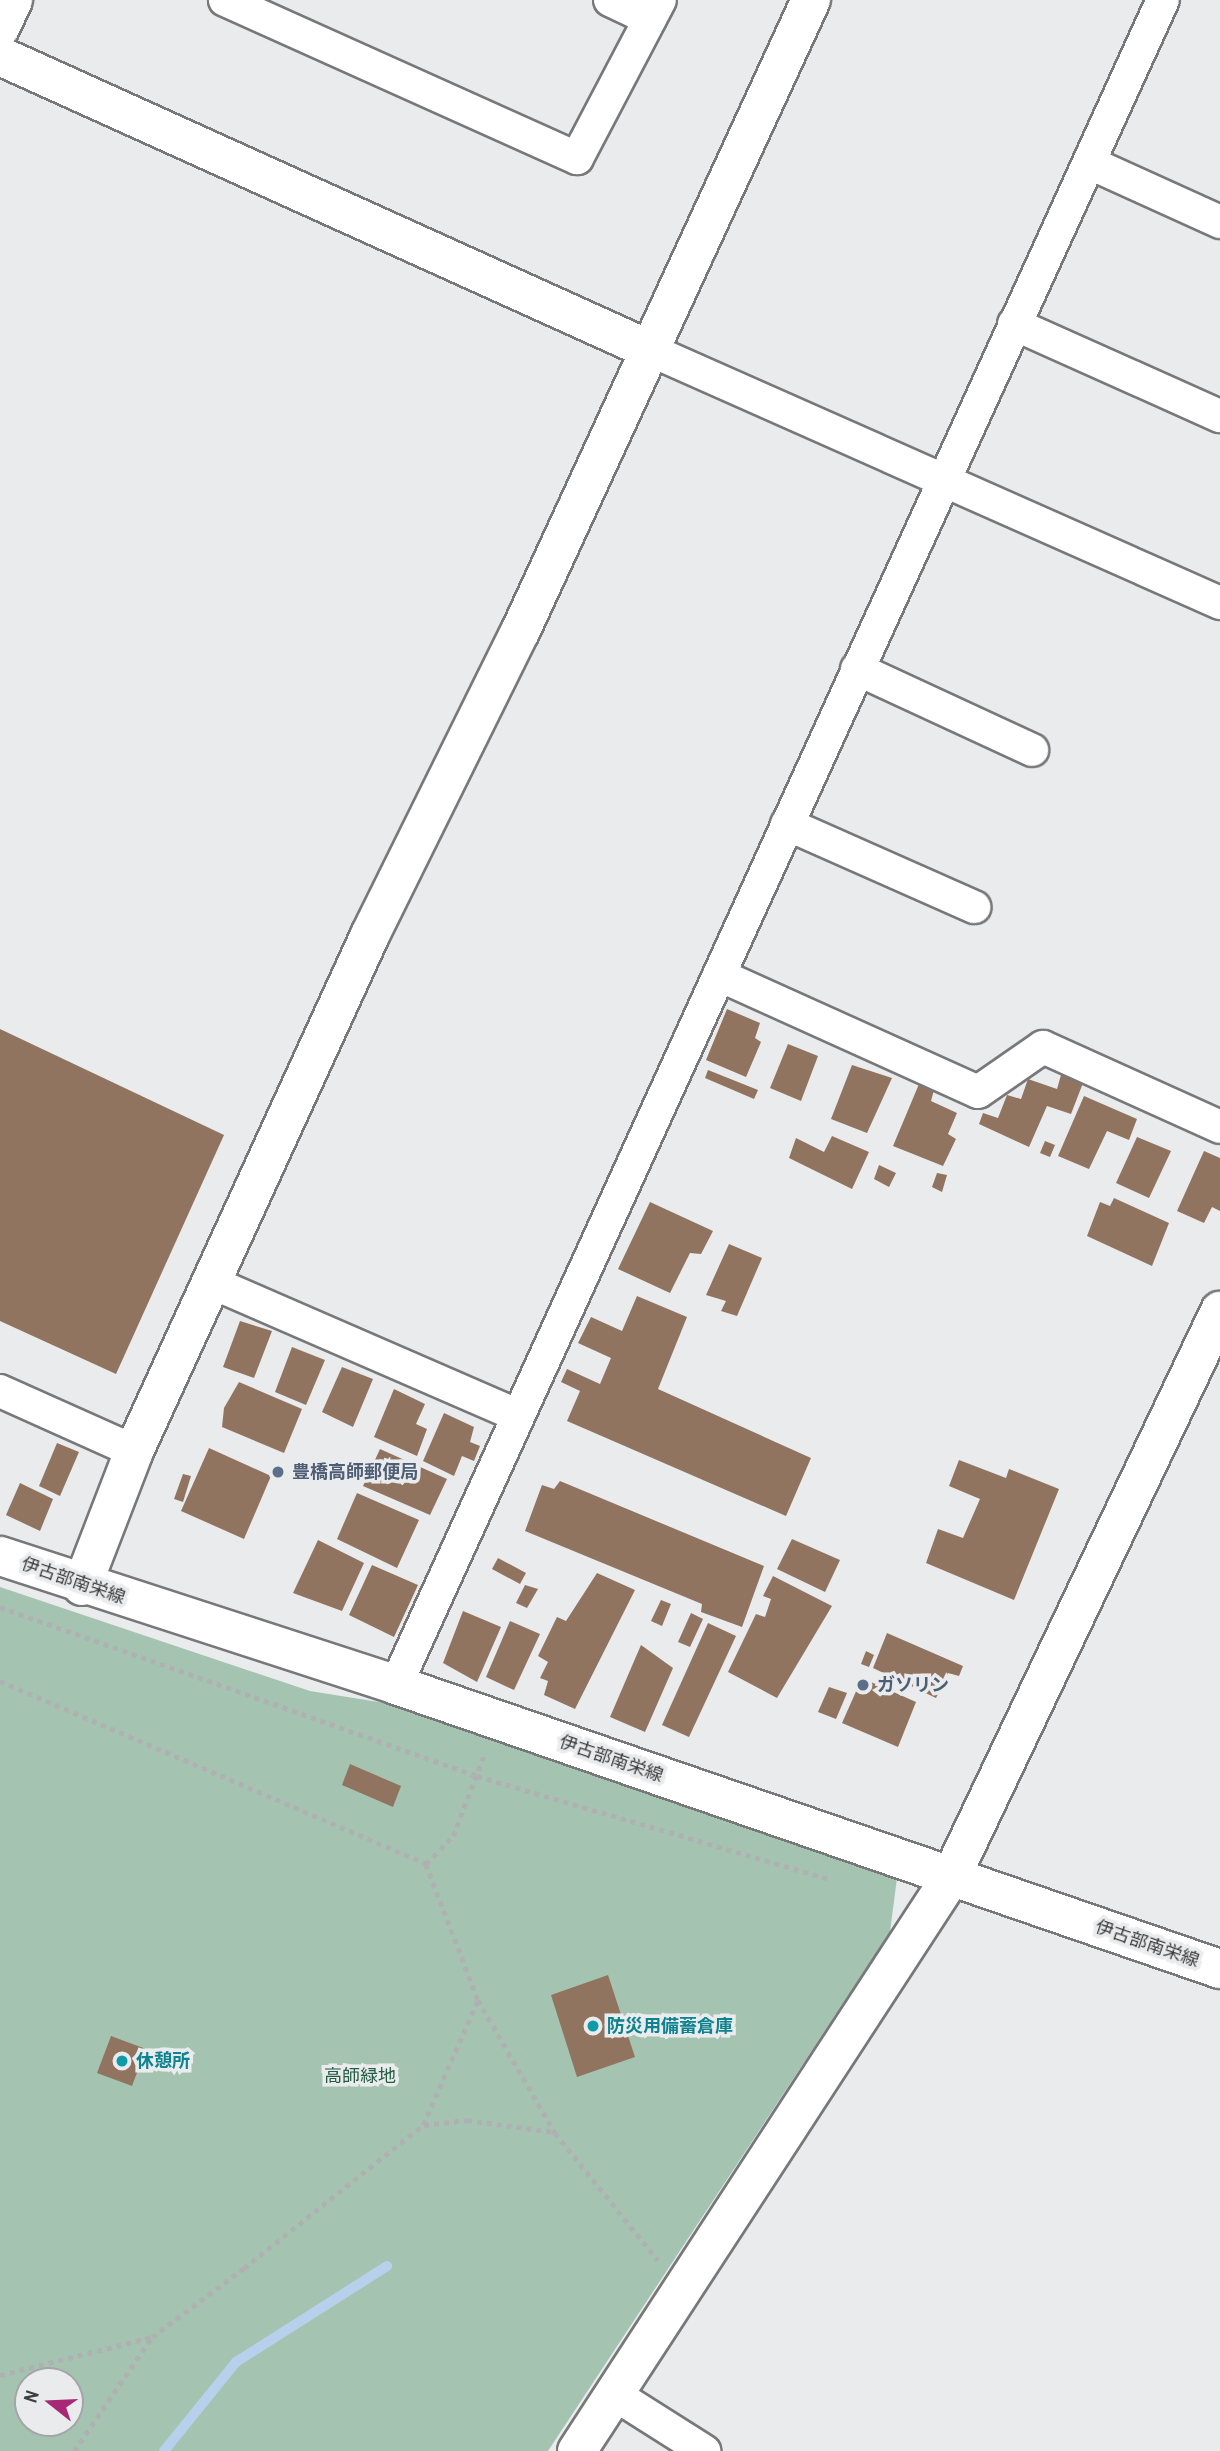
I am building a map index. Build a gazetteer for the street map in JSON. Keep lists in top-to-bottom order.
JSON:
{
  "streets": {
    "street": ["伊古部南栄線"]
  },
  "parks": ["高師緑地"],
  "places": [
    "豊橋高師郵便局",
    "ガソリン",
    "防災用備蓄倉庫",
    "休憩所"
  ],
  "north": "left"
}
